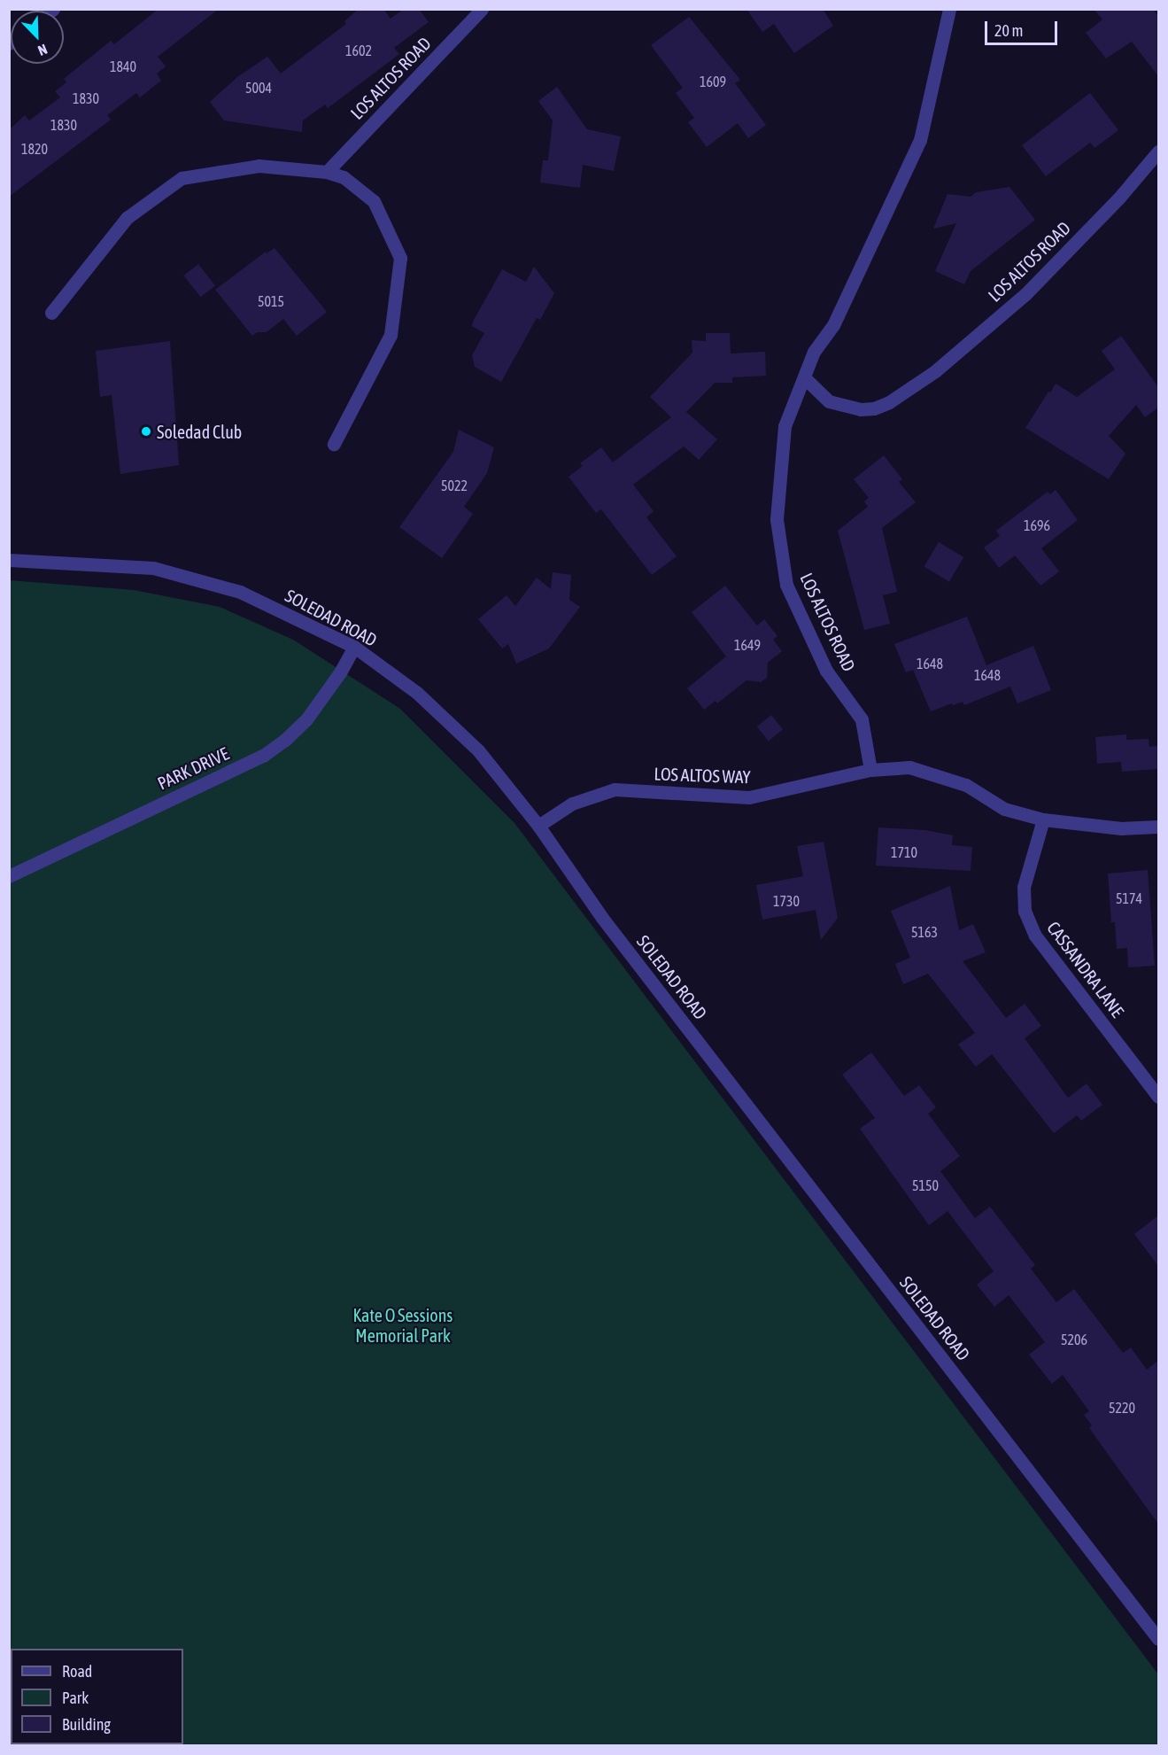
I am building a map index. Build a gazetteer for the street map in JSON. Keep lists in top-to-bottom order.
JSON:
{
  "streets": {
    "street": [
      "LOS ALTOS ROAD",
      "SOLEDAD ROAD",
      "PARK DRIVE",
      "LOS ALTOS WAY",
      "CASSANDRA LANE"
    ]
  },
  "crossings": [
    ["LOS ALTOS ROAD", "LOS ALTOS WAY"],
    ["SOLEDAD ROAD", "PARK DRIVE"],
    ["SOLEDAD ROAD", "LOS ALTOS WAY"]
  ],
  "parks": ["Kate O Sessions Memorial Park"],
  "places": ["Soledad Club"],
  "house_numbers": [
    "1602",
    "1840",
    "1609",
    "5004",
    "1830",
    "1830",
    "1820",
    "5015",
    "5022",
    "1696",
    "1649",
    "1648",
    "1648",
    "1710",
    "5174",
    "1730",
    "5163",
    "5150",
    "5206",
    "5220"
  ],
  "legend": ["Road", "Park", "Building"],
  "scale_bar": "20 m",
  "north": "bottom right"
}
